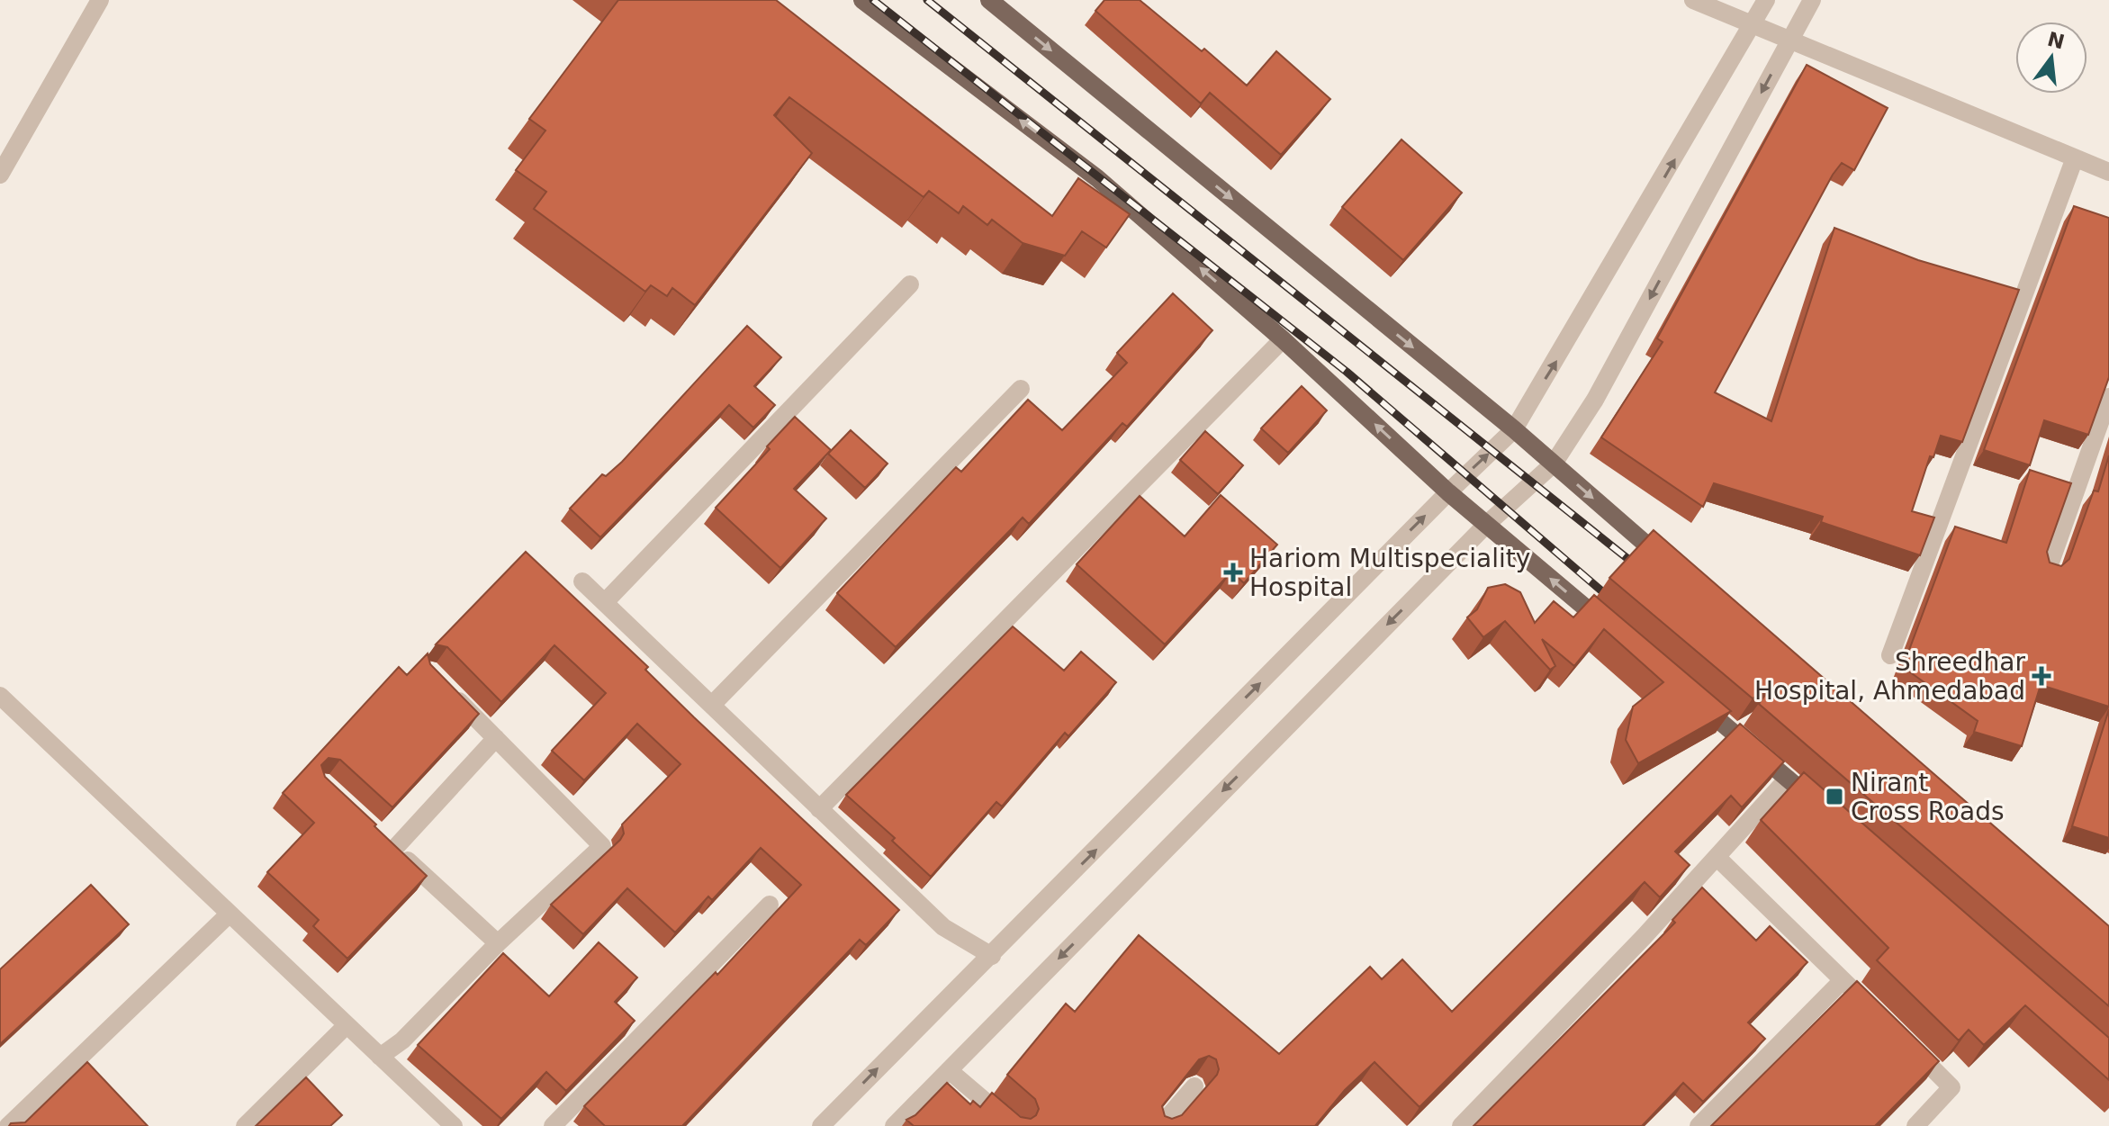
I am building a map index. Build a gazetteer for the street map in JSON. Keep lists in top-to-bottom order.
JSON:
{
  "places": {
    "health": ["Hariom Multispeciality Hospital", "Shreedhar Hospital, Ahmedabad"],
    "transit": ["Nirant Cross Roads"]
  },
  "north": "top"
}
